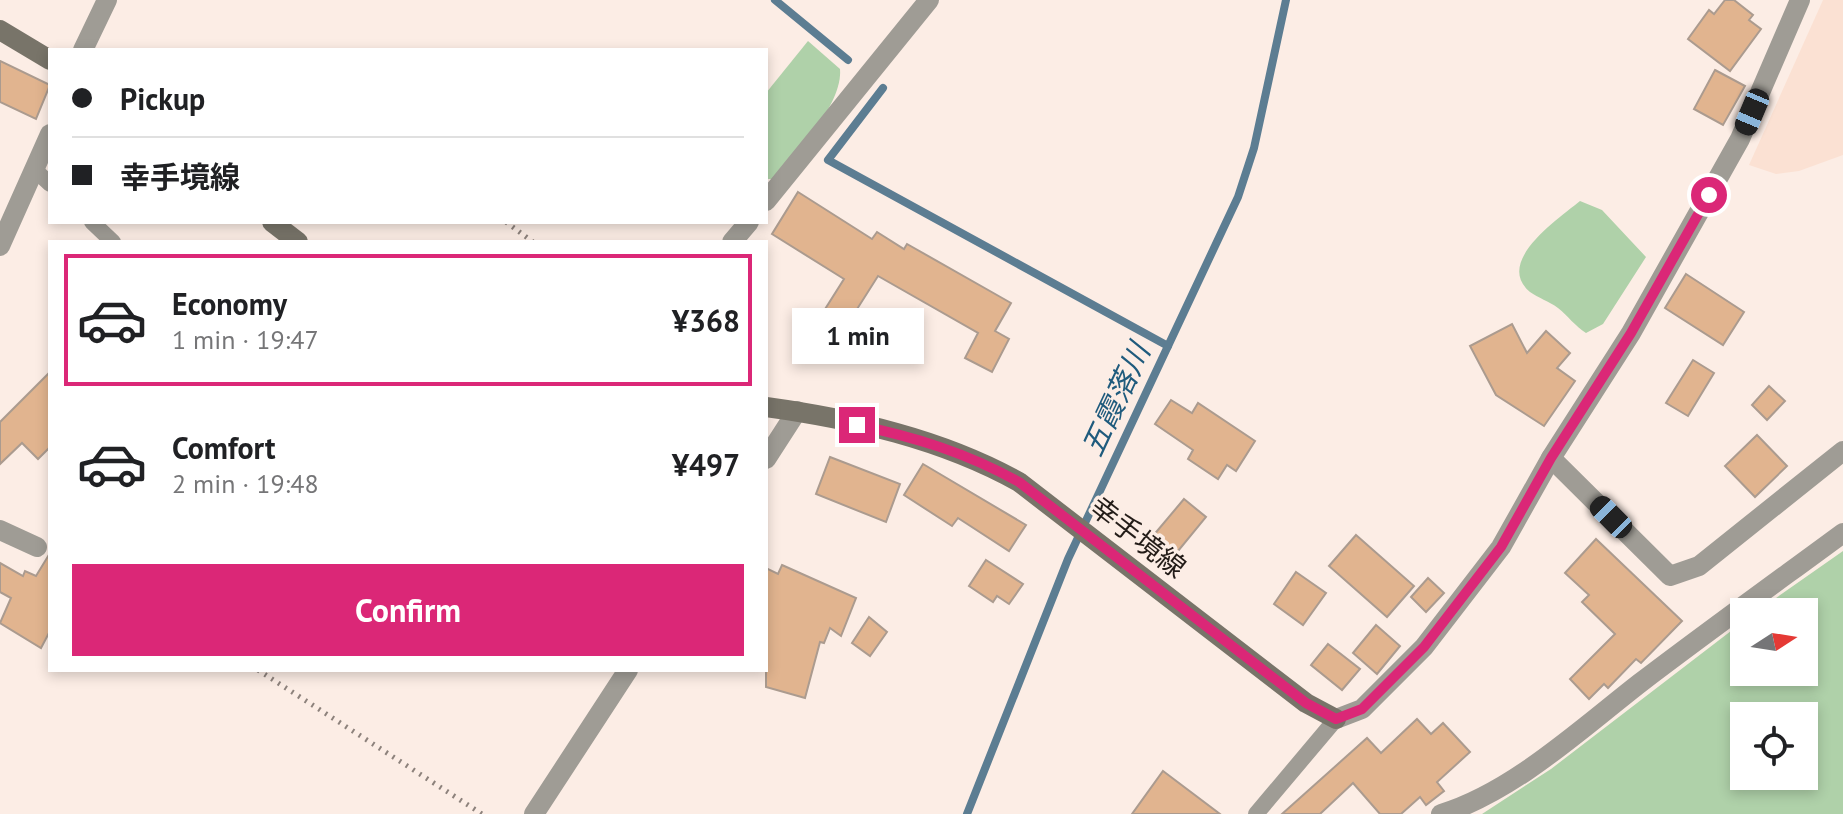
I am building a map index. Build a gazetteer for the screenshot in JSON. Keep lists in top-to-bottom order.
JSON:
{
  "streets": {
    "main road": ["幸手境線"]
  },
  "water": ["五霞落川"],
  "north": "right",
  "page": {
    "banner": ["Pickup", "幸手境線"],
    "list": [
      {
        "name": "Economy",
        "note": "1 min · 19:47",
        "value": "¥368"
      },
      {
        "name": "Comfort",
        "note": "2 min · 19:48",
        "value": "¥497"
      }
    ],
    "bubble": "1 min",
    "buttons": "Confirm"
  }
}
